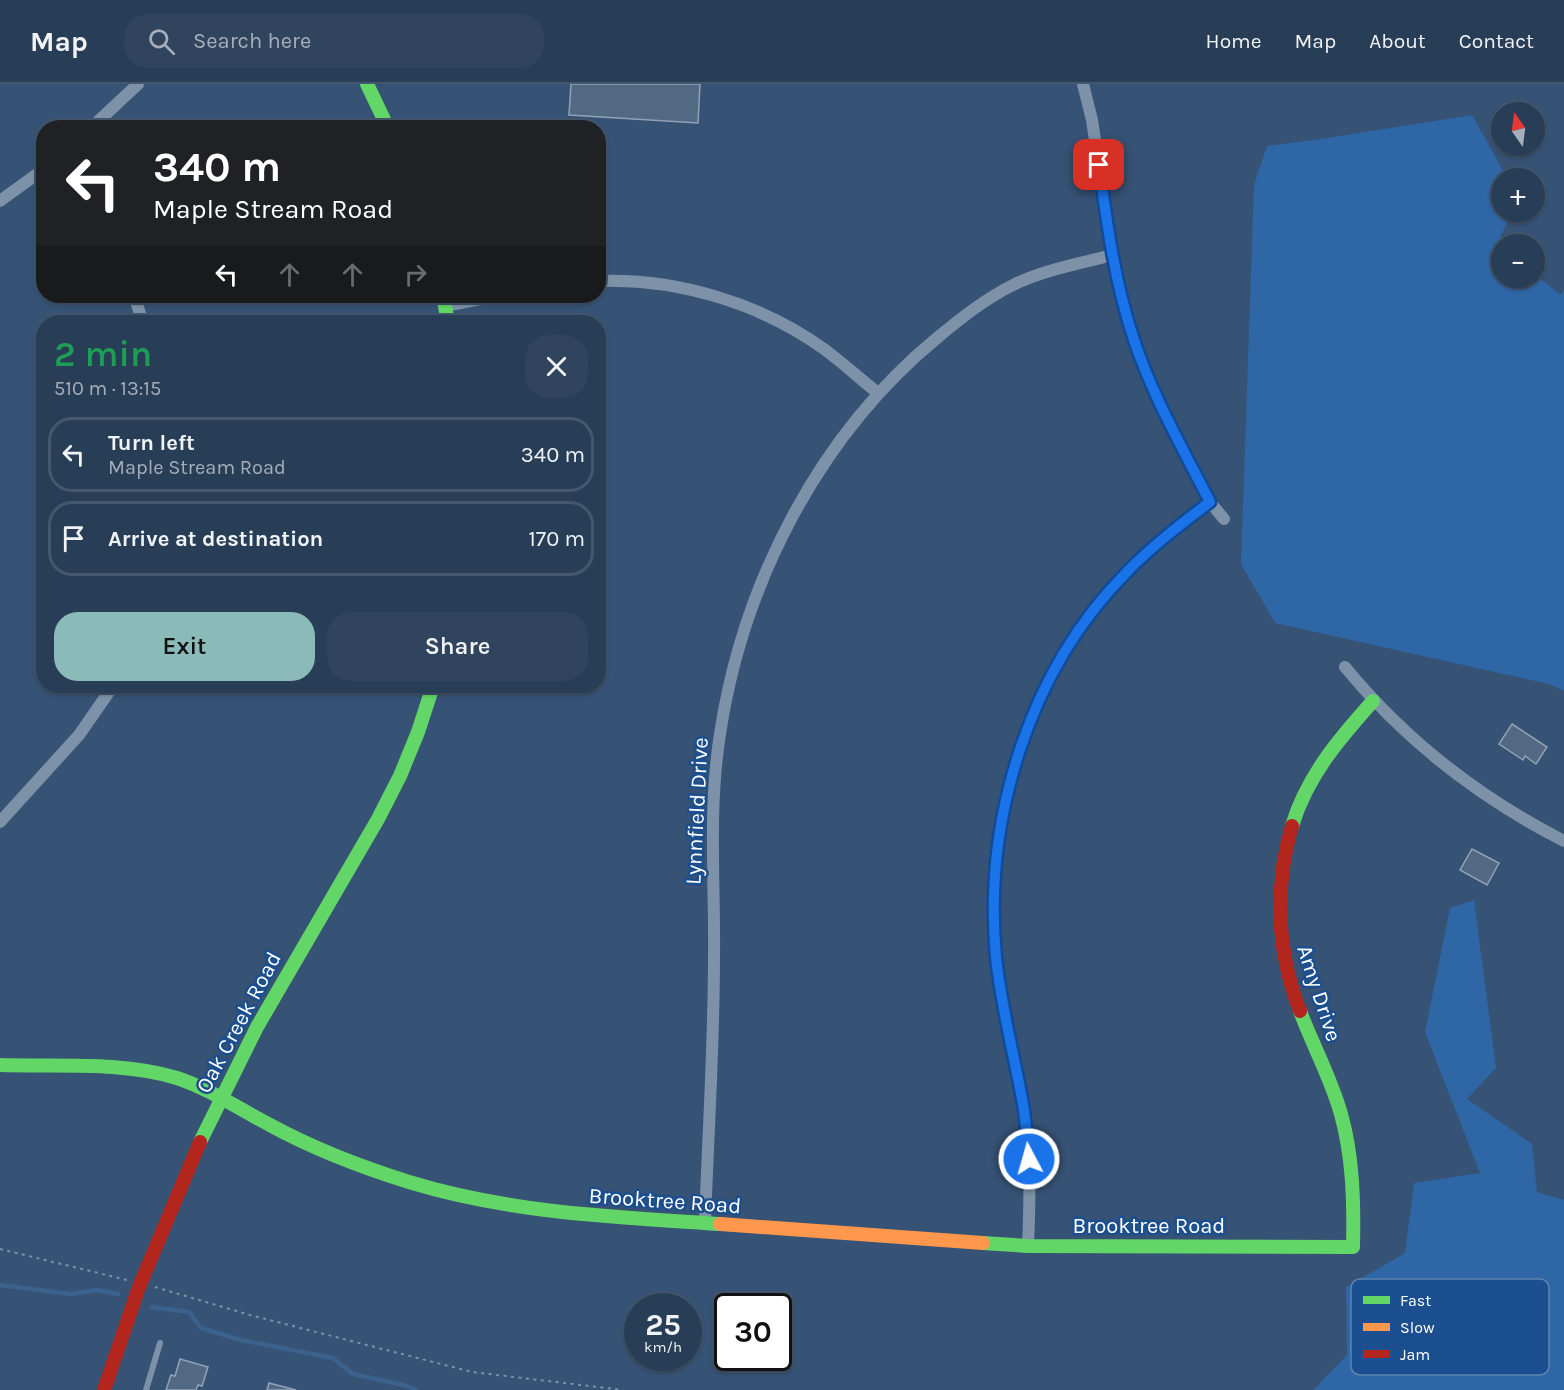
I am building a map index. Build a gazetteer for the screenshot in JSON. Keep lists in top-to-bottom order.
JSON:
{
  "streets": {
    "street": [
      "Lynnfield Drive",
      "Amy Drive",
      "Oak Creek Road",
      "Brooktree Road"
    ]
  },
  "crossings": [
    ["Lynnfield Drive", "Brooktree Road"],
    ["Amy Drive", "Brooktree Road"],
    ["Oak Creek Road", "Brooktree Road"]
  ],
  "legend": ["Fast", "Slow", "Jam"],
  "north": "top",
  "page": {
    "header": "Map",
    "search": "Search here",
    "nav": [
      "Home",
      "Map",
      "About",
      "Contact"
    ],
    "map_buttons": ["+", "−"],
    "turn": ["340 m", "Maple Stream Road"],
    "heading": ["2 min", "510 m · 13:15"],
    "list": [
      {
        "name": "Turn left",
        "note": "Maple Stream Road",
        "value": "340 m"
      },
      {
        "name": "Arrive at destination",
        "value": "170 m"
      }
    ],
    "buttons": ["Exit", "Share"],
    "speed": "25 km/h",
    "limit": "30"
  }
}
